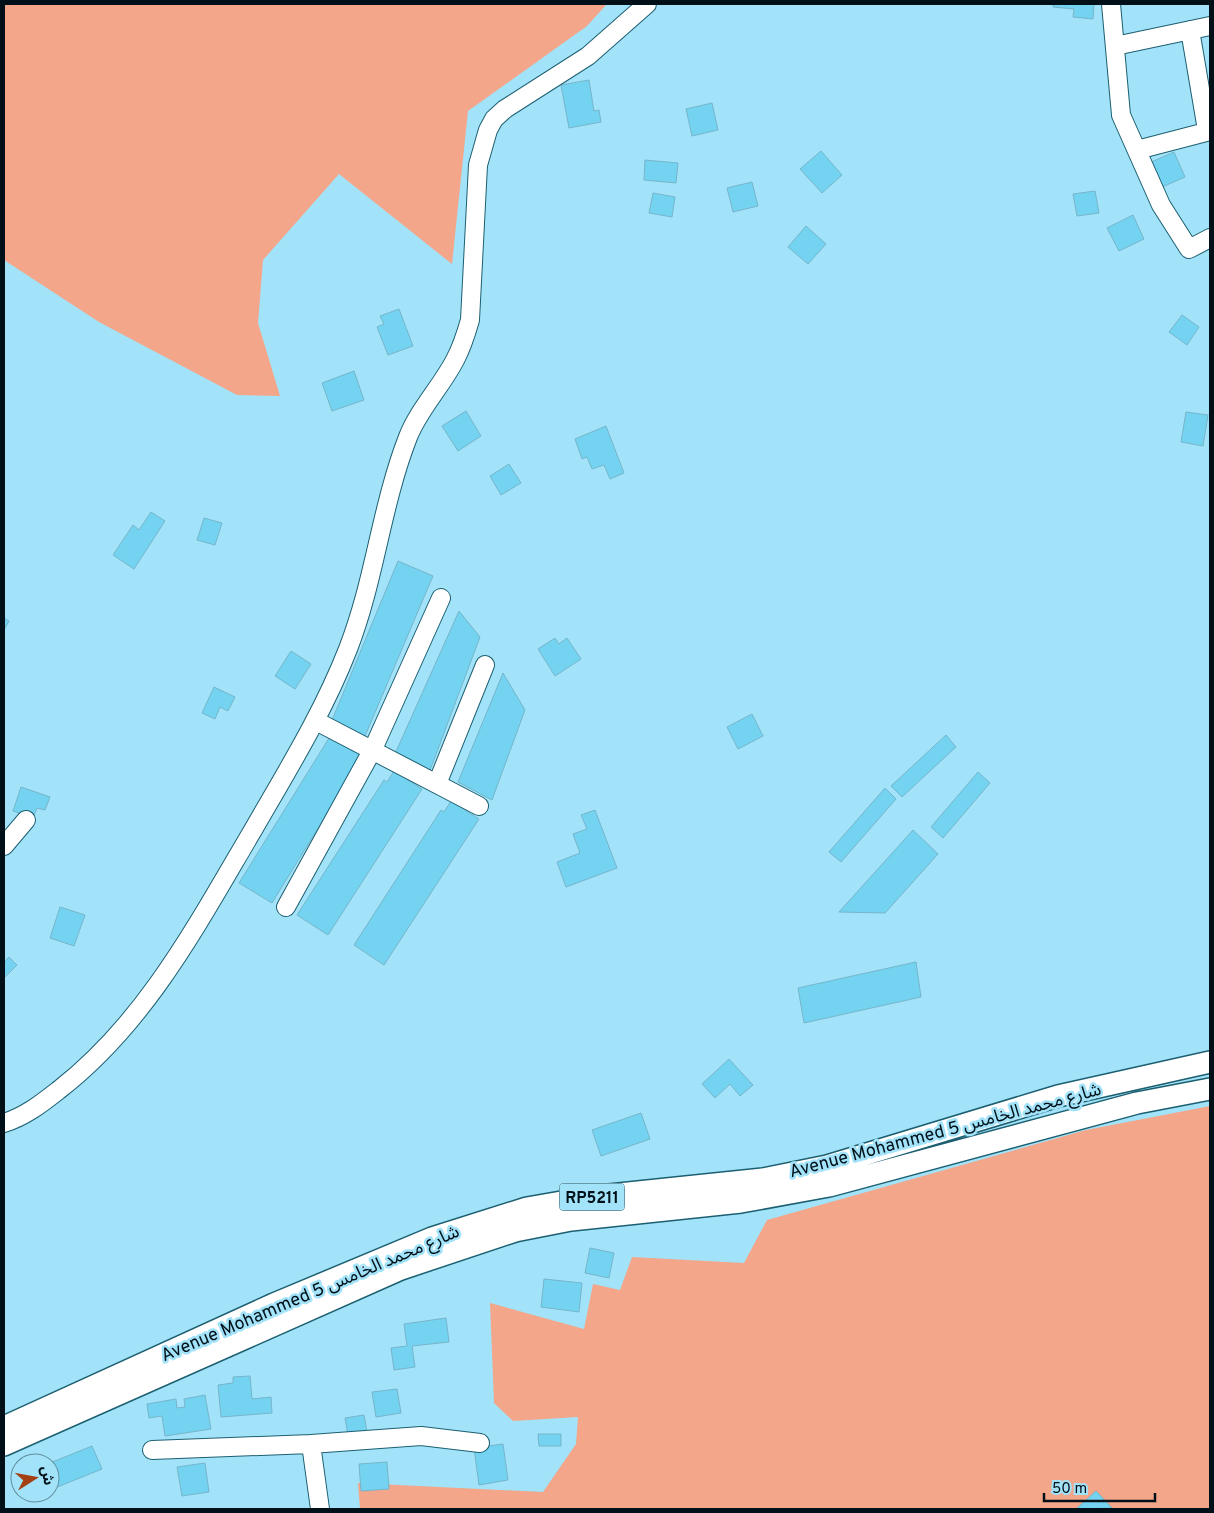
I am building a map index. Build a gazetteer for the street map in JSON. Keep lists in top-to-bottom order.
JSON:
{
  "streets": {
    "main road": ["Avenue Mohammed 5 شارع محمد الخامس", "RP5211"]
  },
  "scale_bar": "50 m",
  "north": "right"
}
